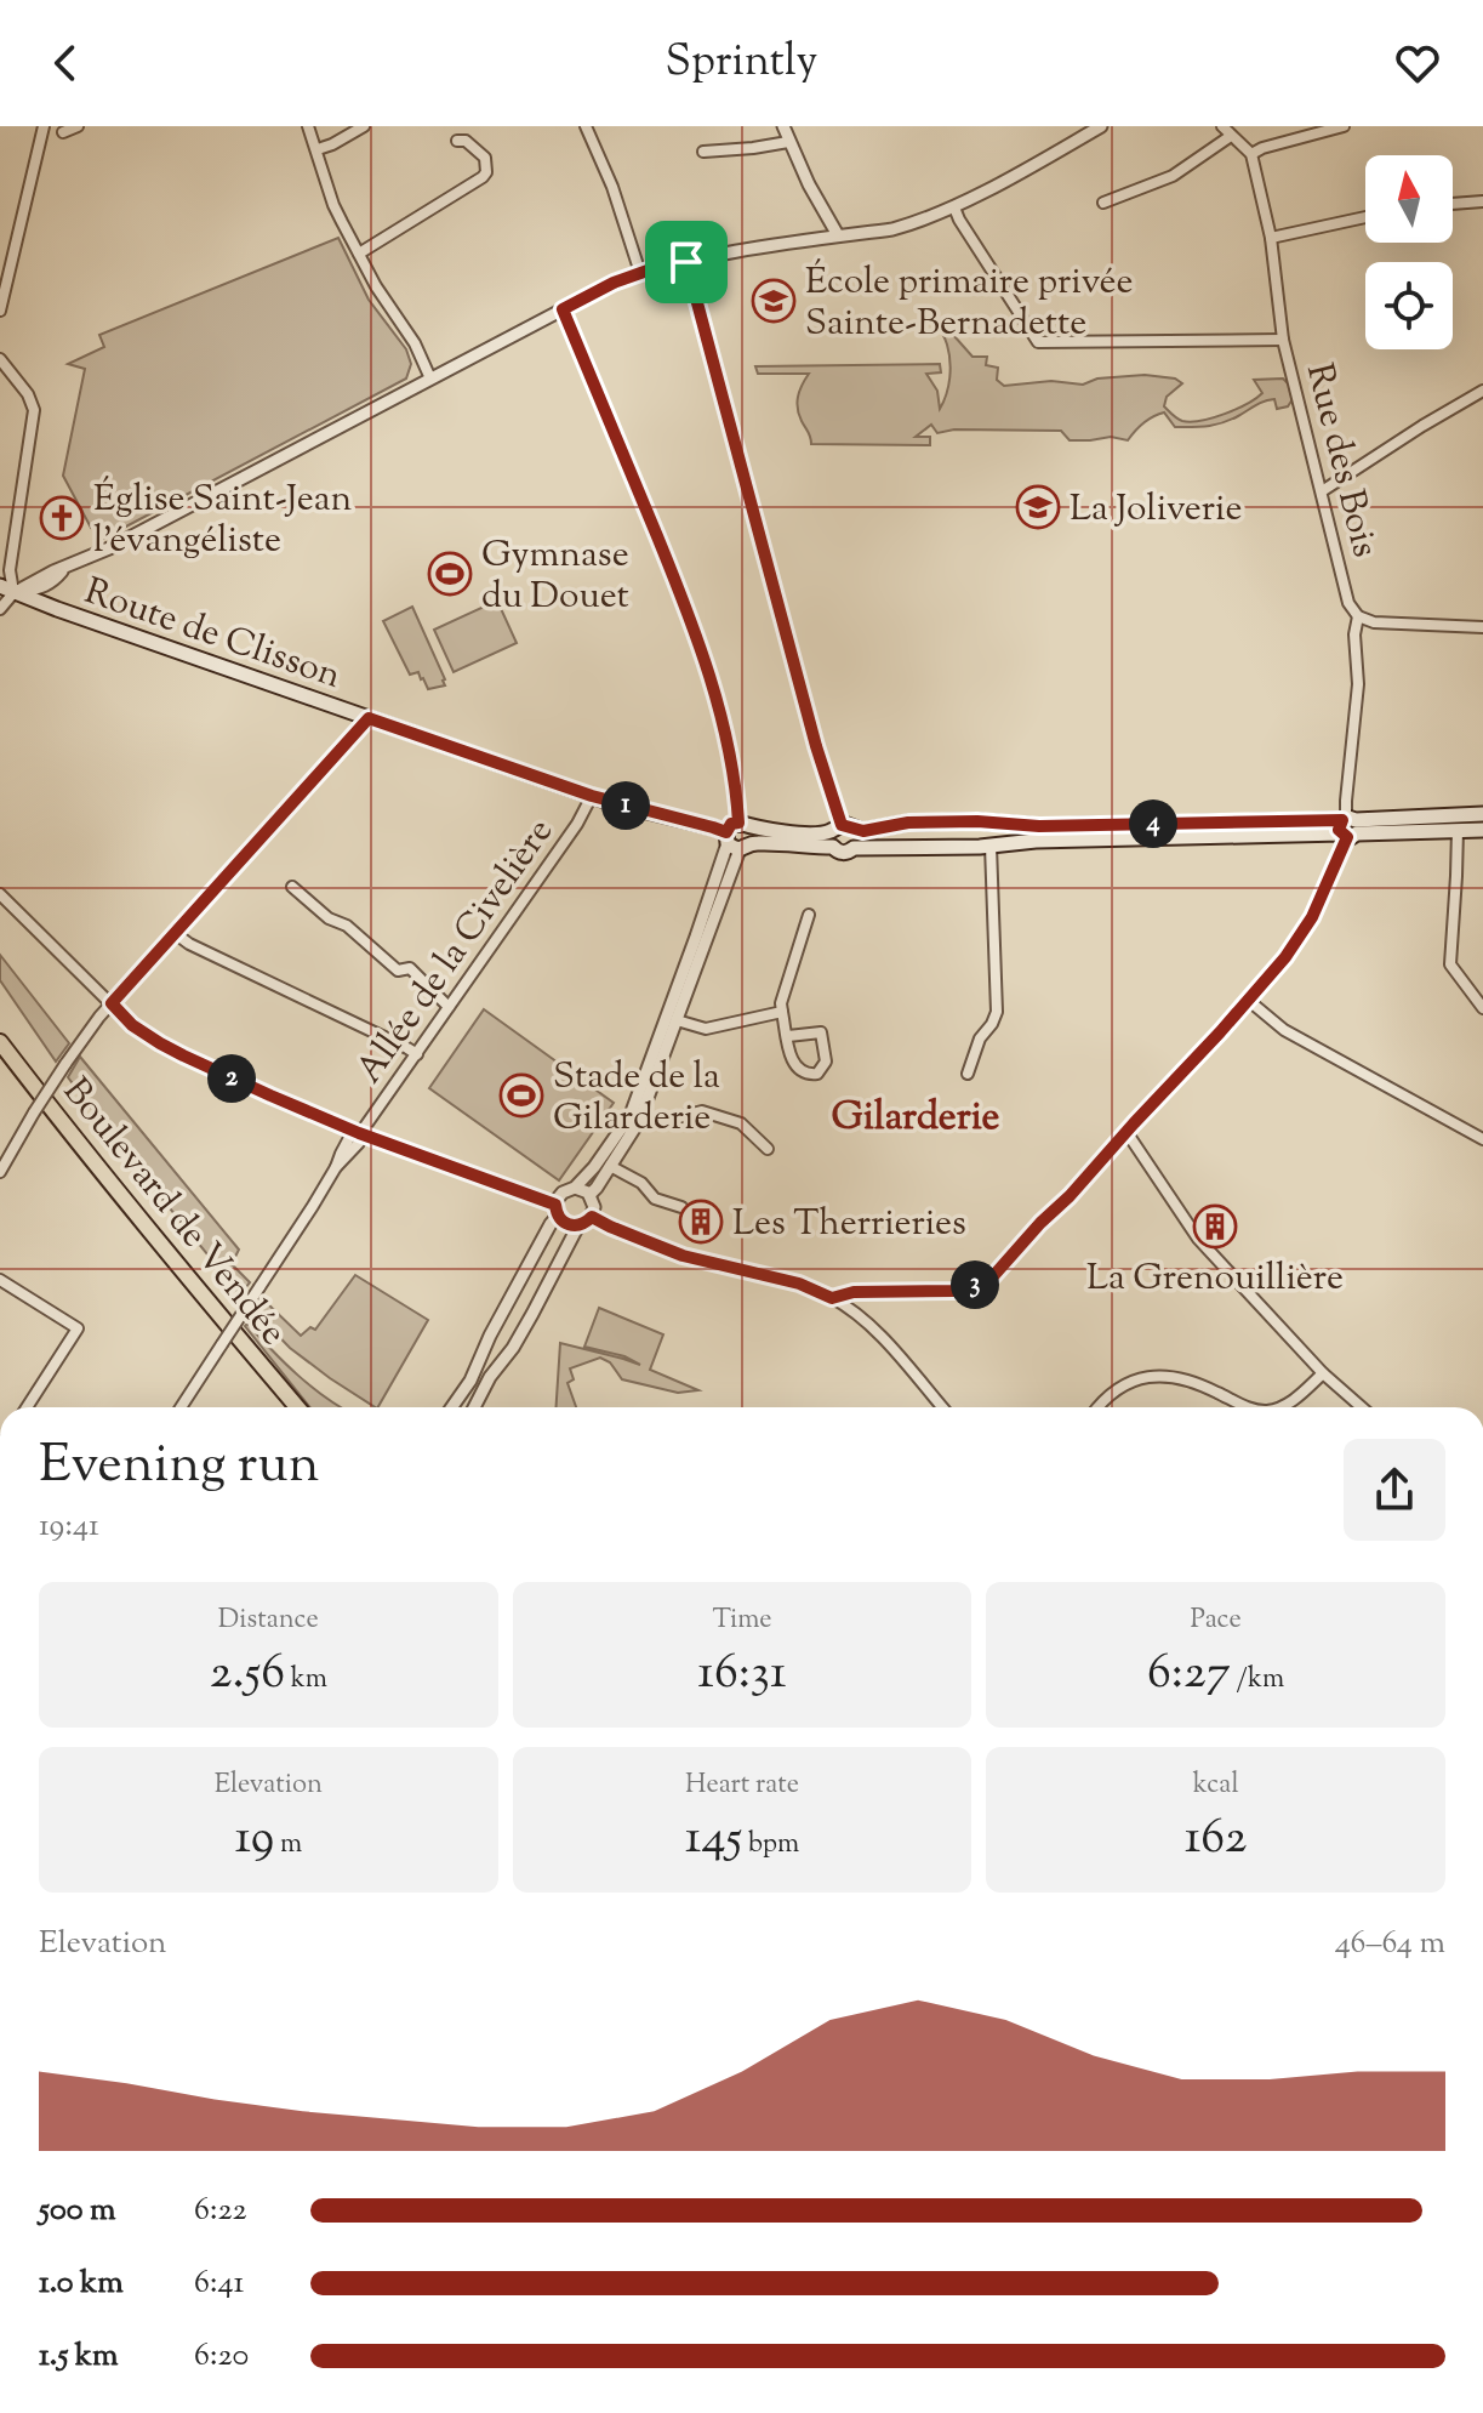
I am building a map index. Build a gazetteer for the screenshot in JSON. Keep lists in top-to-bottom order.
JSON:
{
  "streets": {
    "main road": ["Route de Clisson", "Boulevard de Vendée"],
    "street": ["Rue des Bois", "Allée de la Civelière"]
  },
  "crossings": [
    ["Route de Clisson", "Allée de la Civelière"]
  ],
  "districts": ["Gilarderie"],
  "places": {
    "school or university": ["École primaire privée Sainte-Bernadette", "La Joliverie"],
    "church": ["Église Saint-Jean l'évangéliste"],
    "sports": ["Gymnase du Douet", "Stade de la Gilarderie"],
    "building": ["Les Therrieries", "La Grenouillière"]
  },
  "north": "top",
  "page": {
    "header": "Sprintly",
    "pins": [
      "1",
      "4",
      "2",
      "3"
    ],
    "heading": ["Evening run", "19:41"],
    "stats": [
      ["Distance", "2.56 km"],
      ["Time", "16:31"],
      ["Pace", "6:27 /km"],
      ["Elevation", "19 m"],
      ["Heart rate", "145 bpm"],
      ["kcal", "162"]
    ],
    "chart": ["Elevation", "46–64 m"],
    "list": [
      {
        "name": "500 m",
        "note": "6:22"
      },
      {
        "name": "1.0 km",
        "note": "6:41"
      },
      {
        "name": "1.5 km",
        "note": "6:20"
      }
    ]
  }
}
